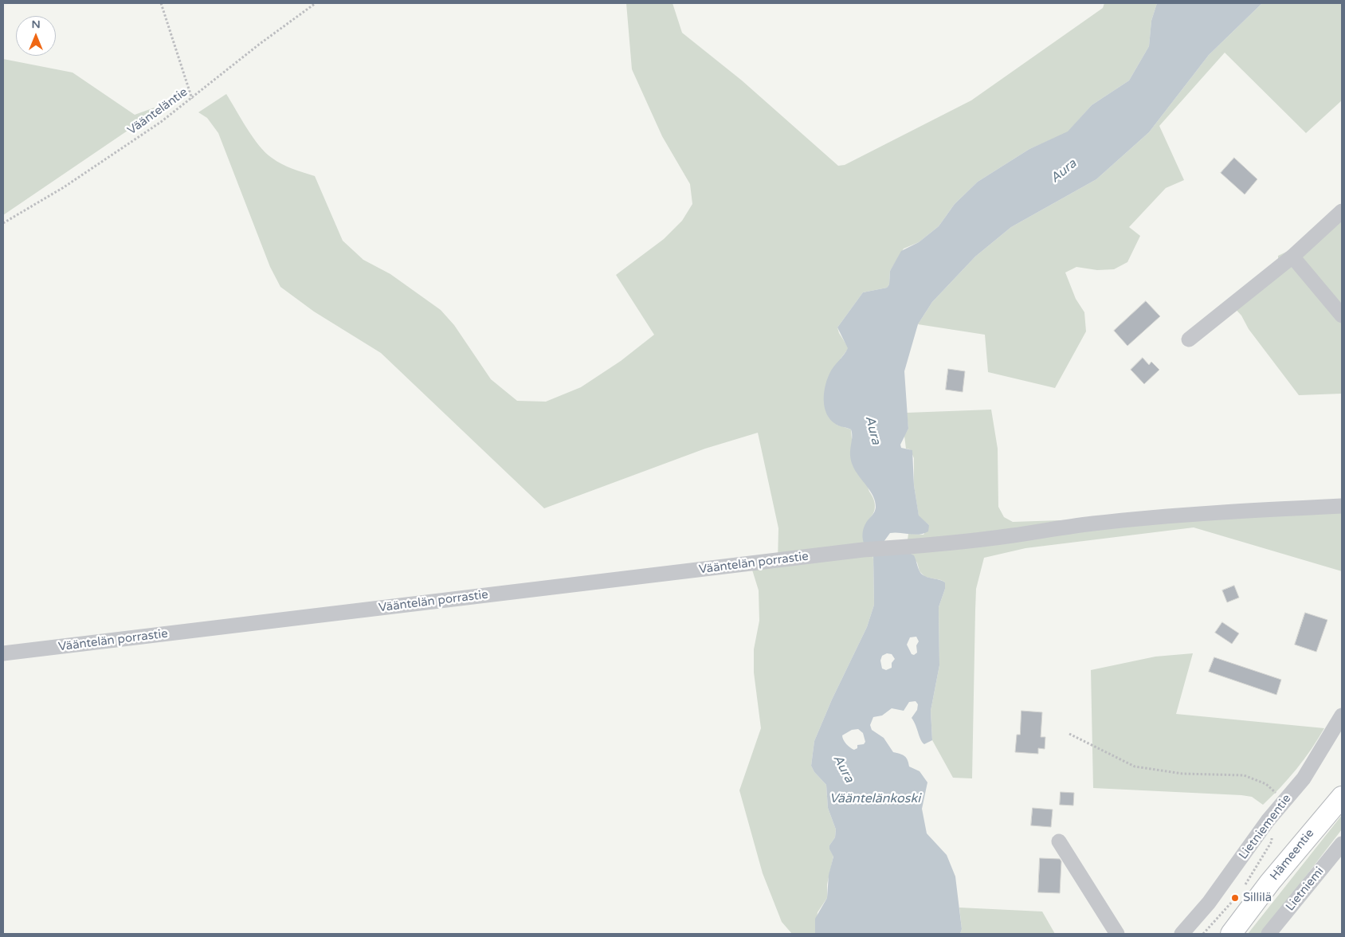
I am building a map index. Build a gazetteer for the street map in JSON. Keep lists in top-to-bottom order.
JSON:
{
  "streets": {
    "highway": ["Hämeentie"],
    "street": ["Vääntelän porrastie", "Lietniementie", "Lietniemi"],
    "path": ["Väänteläntie"]
  },
  "water": ["Aura", "Vääntelänkoski"],
  "places": ["Sillilä"],
  "north": "top"
}
